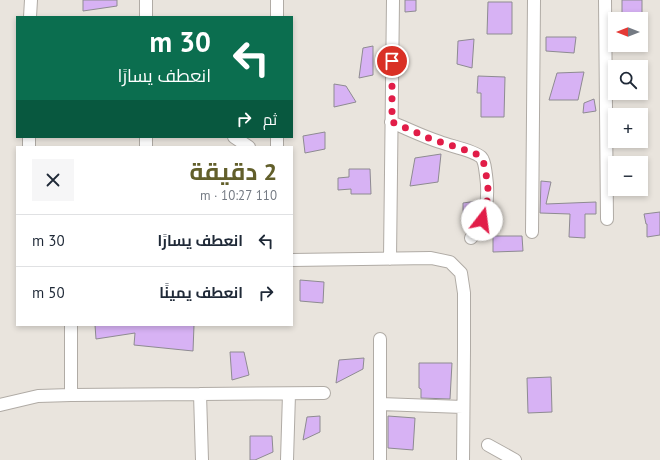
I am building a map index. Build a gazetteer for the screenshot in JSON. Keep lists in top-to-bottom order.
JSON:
{
  "north": "left",
  "page": {
    "map_buttons": ["+", "−"],
    "turn": ["30 m", "انعطف يسارًا"],
    "then": "ثم",
    "heading": ["2 دقيقة", "110 m · 10:27"],
    "list": [
      {
        "name": "انعطف يسارًا",
        "value": "30 m"
      },
      {
        "name": "انعطف يمينًا",
        "value": "50 m"
      }
    ]
  }
}
